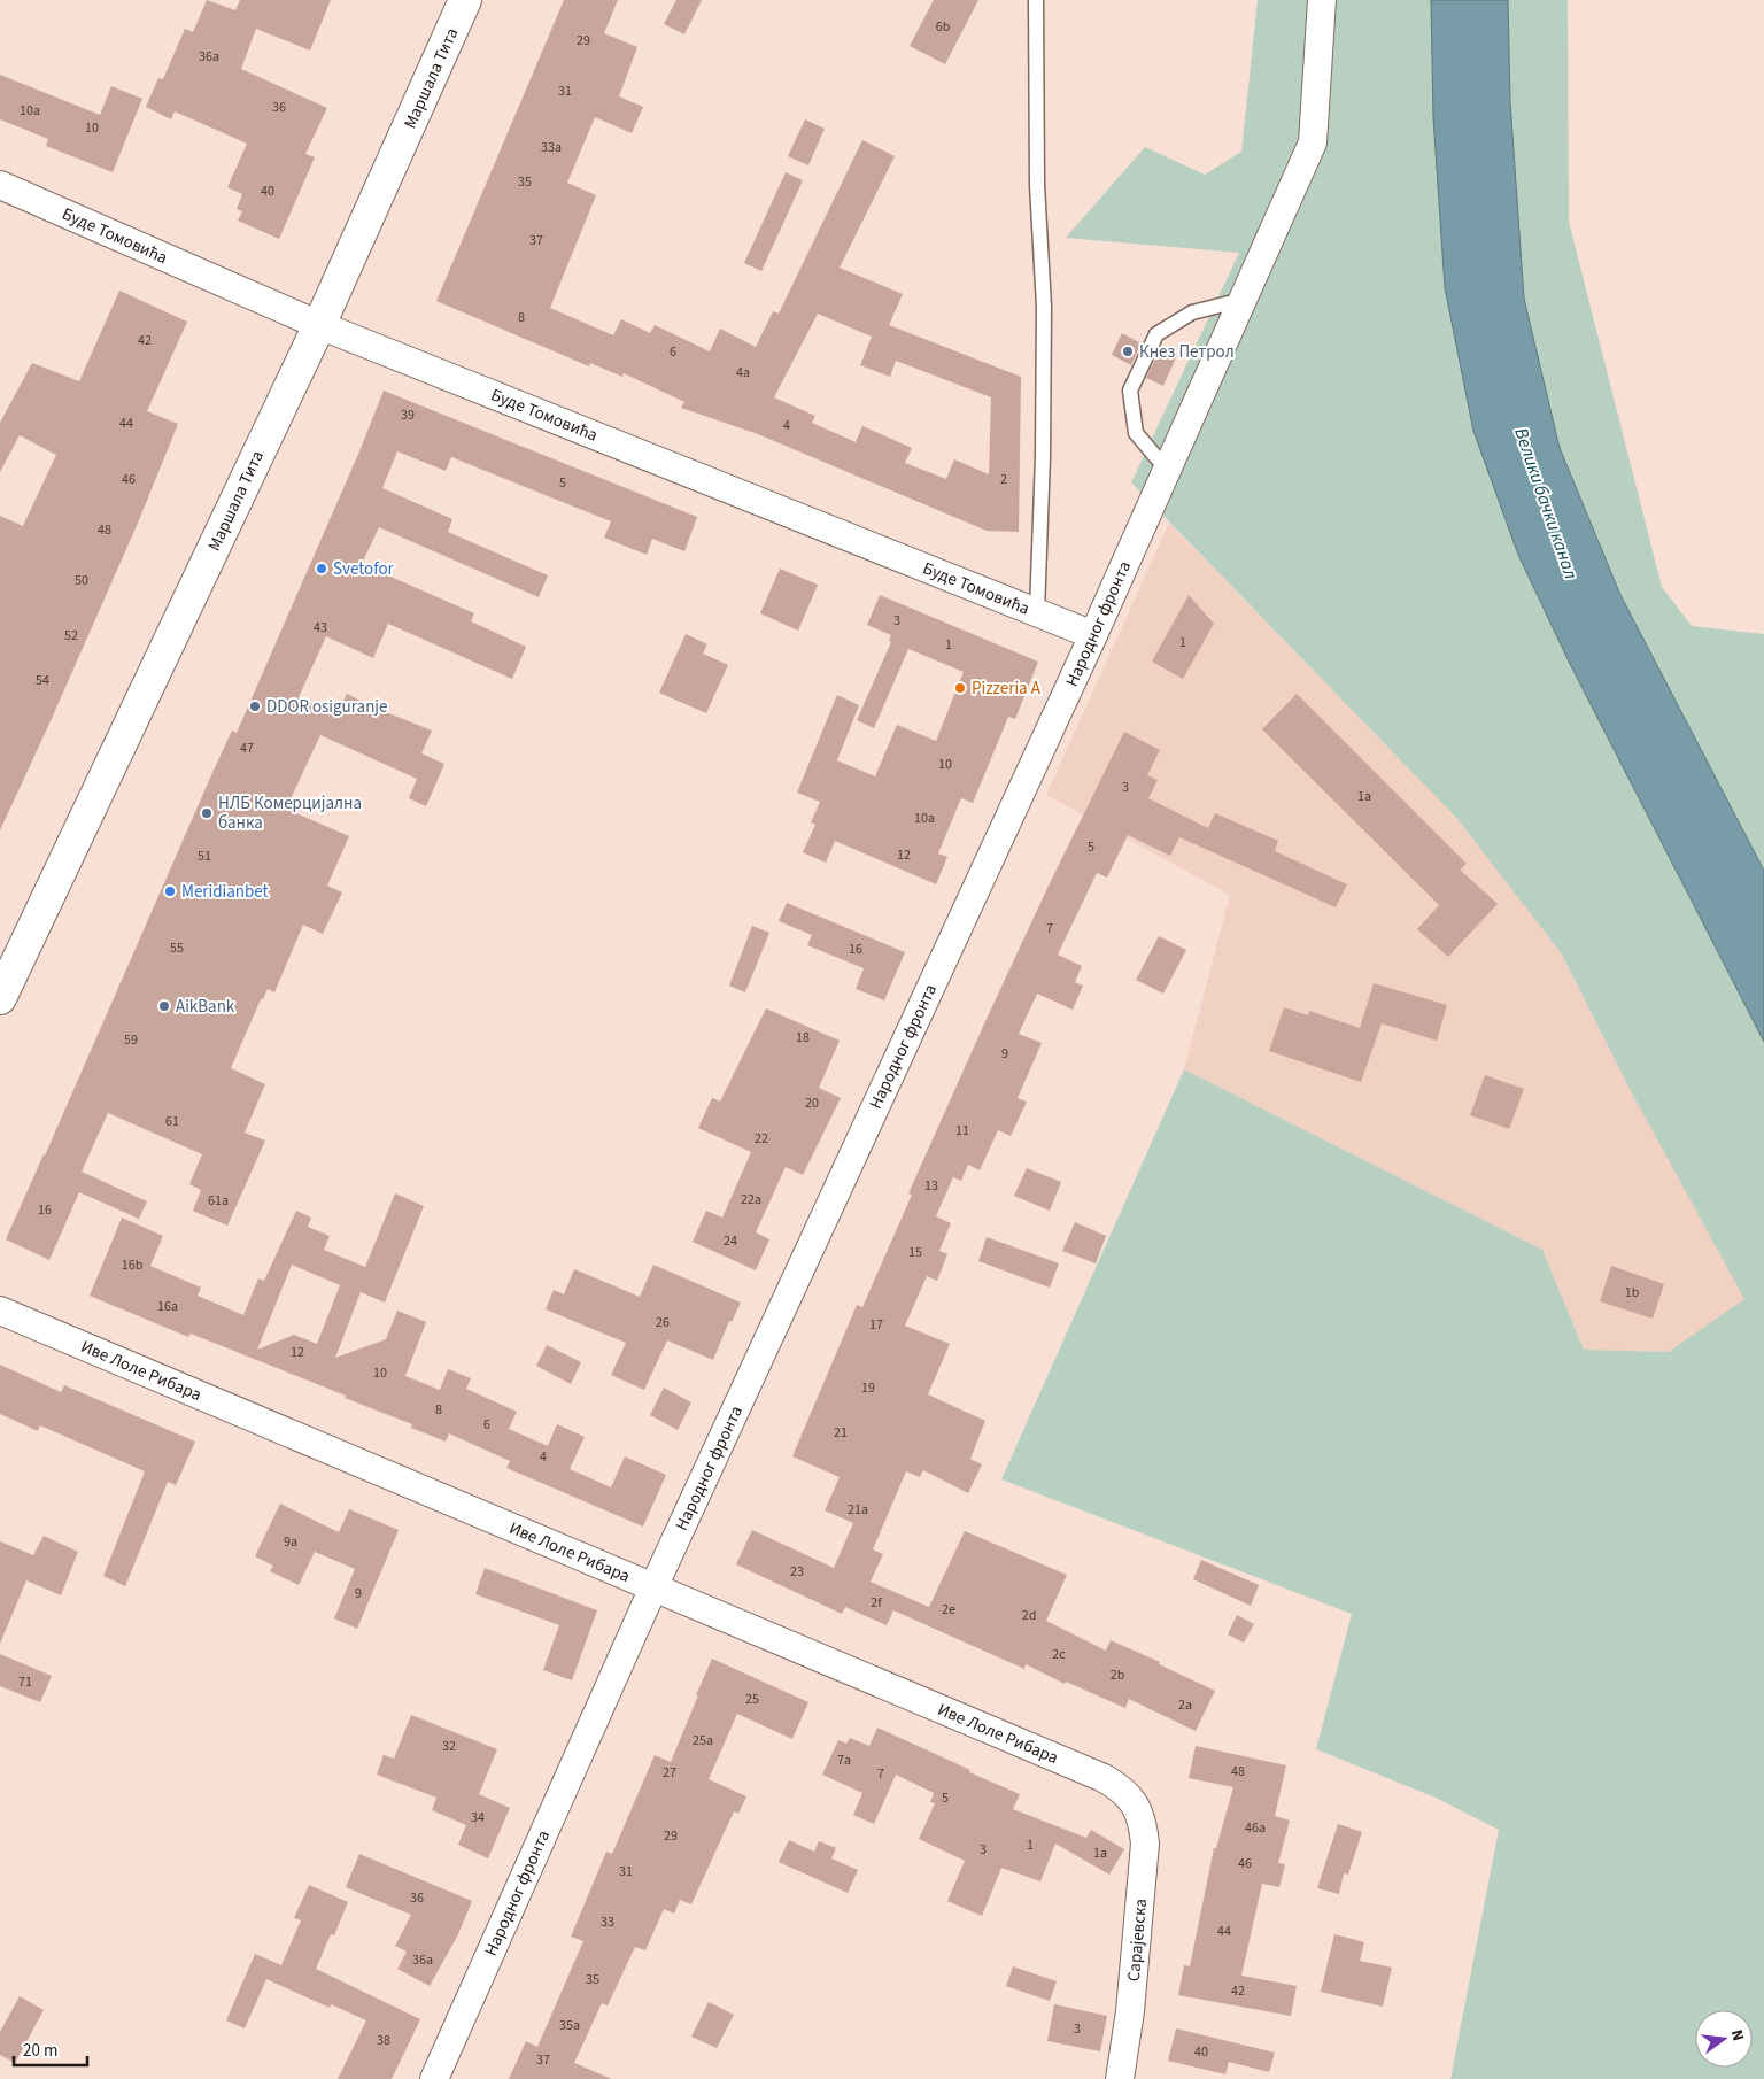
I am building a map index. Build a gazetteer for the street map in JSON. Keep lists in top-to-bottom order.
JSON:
{
  "streets": {
    "street": [
      "Маршала Тита",
      "Буде Томовића",
      "Народног фронта",
      "Иве Лоле Рибара",
      "Сарајевска"
    ]
  },
  "crossings": [
    ["Маршала Тита", "Буде Томовића"],
    ["Буде Томовића", "Народног фронта"],
    ["Народног фронта", "Иве Лоле Рибара"],
    ["Иве Лоле Рибара", "Сарајевска"]
  ],
  "water": ["Велики бачки канал"],
  "places": [
    "Кнез Петрол",
    "Svetofor",
    "Pizzeria A",
    "DDOR osiguranje",
    "НЛБ Комерцијална банка",
    "Meridianbet",
    "AikBank"
  ],
  "house_numbers": [
    "6b",
    "29",
    "36a",
    "31",
    "36",
    "10a",
    "10",
    "33a",
    "35",
    "40",
    "37",
    "8",
    "42",
    "6",
    "4a",
    "39",
    "44",
    "4",
    "46",
    "2",
    "5",
    "48",
    "50",
    "3",
    "43",
    "52",
    "1",
    "1",
    "54",
    "47",
    "10",
    "3",
    "1a",
    "10a",
    "5",
    "12",
    "51",
    "7",
    "55",
    "16",
    "18",
    "59",
    "9",
    "20",
    "61",
    "11",
    "22",
    "13",
    "22a",
    "61a",
    "16",
    "24",
    "15",
    "16b",
    "1b",
    "16a",
    "26",
    "17",
    "12",
    "10",
    "19",
    "8",
    "6",
    "21",
    "4",
    "21a",
    "9a",
    "23",
    "9",
    "2f",
    "2e",
    "2d",
    "2c",
    "2b",
    "71",
    "25",
    "2a",
    "25a",
    "32",
    "7a",
    "48",
    "27",
    "7",
    "5",
    "34",
    "46a",
    "29",
    "1",
    "3",
    "1a",
    "46",
    "31",
    "36",
    "33",
    "44",
    "36a",
    "35",
    "42",
    "35a",
    "3",
    "38",
    "40",
    "37"
  ],
  "scale_bar": "20 m",
  "north": "right"
}
